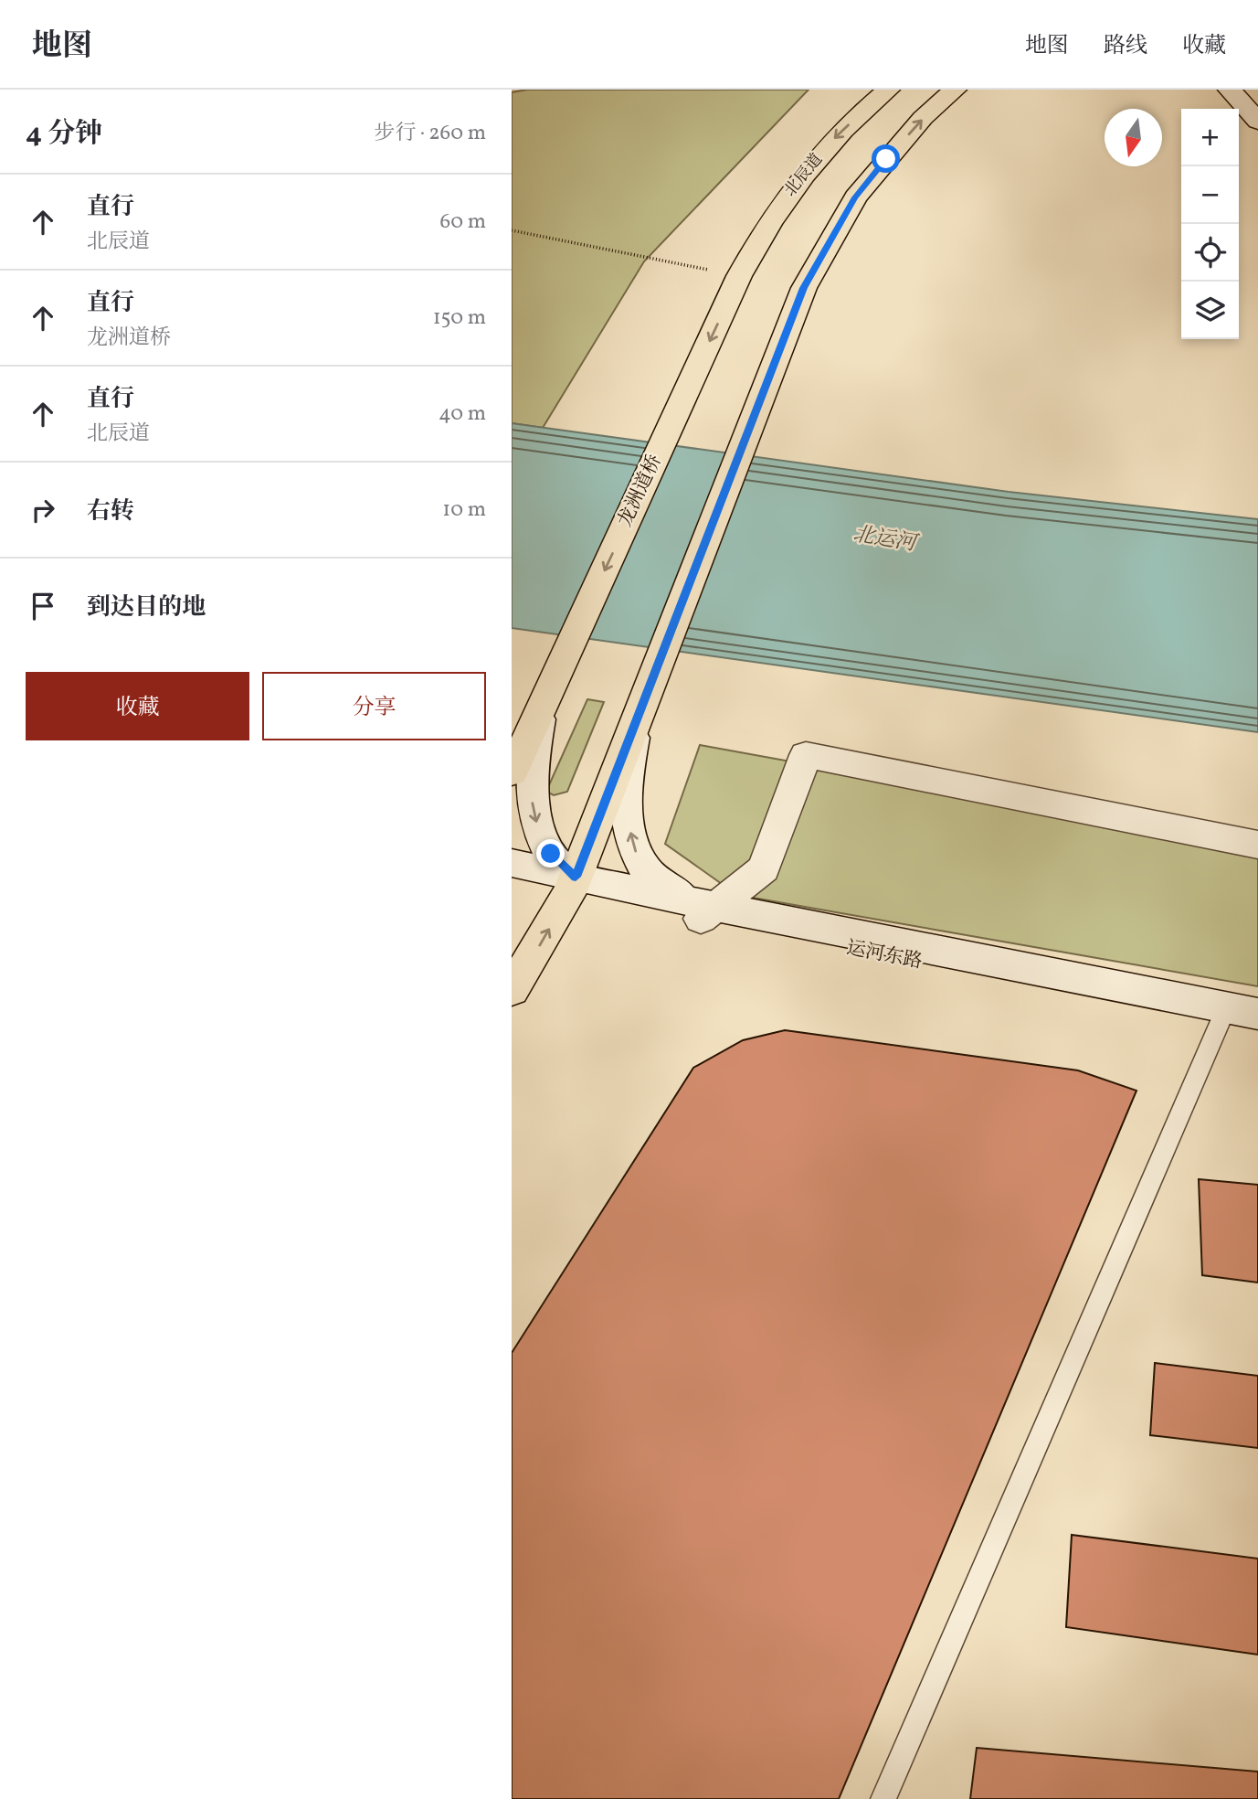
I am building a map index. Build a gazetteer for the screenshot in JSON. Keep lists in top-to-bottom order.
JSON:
{
  "streets": {
    "main road": ["北辰道", "龙洲道桥"],
    "street": ["运河东路"]
  },
  "crossings": [
    ["北辰道", "龙洲道桥"]
  ],
  "water": ["北运河"],
  "north": "bottom",
  "page": {
    "header": "地图",
    "nav": ["地图", "路线", "收藏"],
    "heading": ["4 分钟", "步行 · 260 m"],
    "map_buttons": ["+", "−"],
    "list": [
      ["直行", "北辰道", "60 m"],
      ["直行", "龙洲道桥", "150 m"],
      ["直行", "北辰道", "40 m"],
      ["右转", "10 m"],
      "到达目的地"
    ],
    "buttons": ["收藏", "分享"]
  }
}
